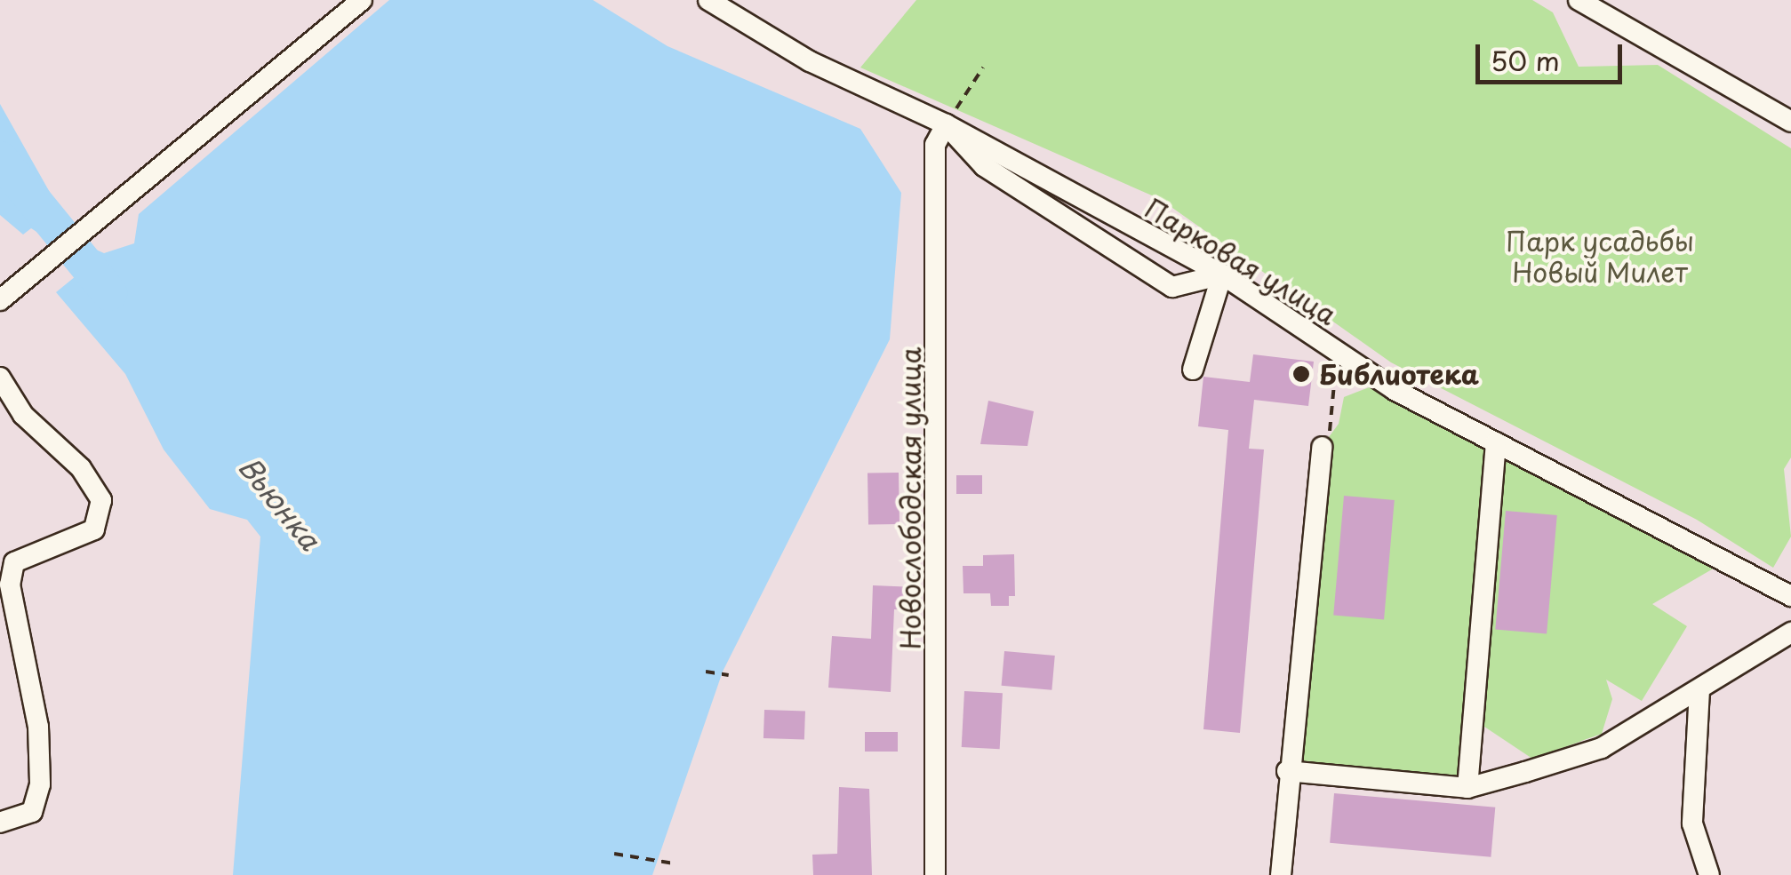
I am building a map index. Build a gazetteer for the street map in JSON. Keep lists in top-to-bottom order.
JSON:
{
  "streets": {
    "street": ["Парковая улица", "Новослободская улица"]
  },
  "crossings": [
    ["Парковая улица", "Новослободская улица"]
  ],
  "water": ["Вьюнка"],
  "parks": ["Парк усадьбы Новый Милет"],
  "places": ["Библиотека"],
  "scale_bar": "50 m"
}
